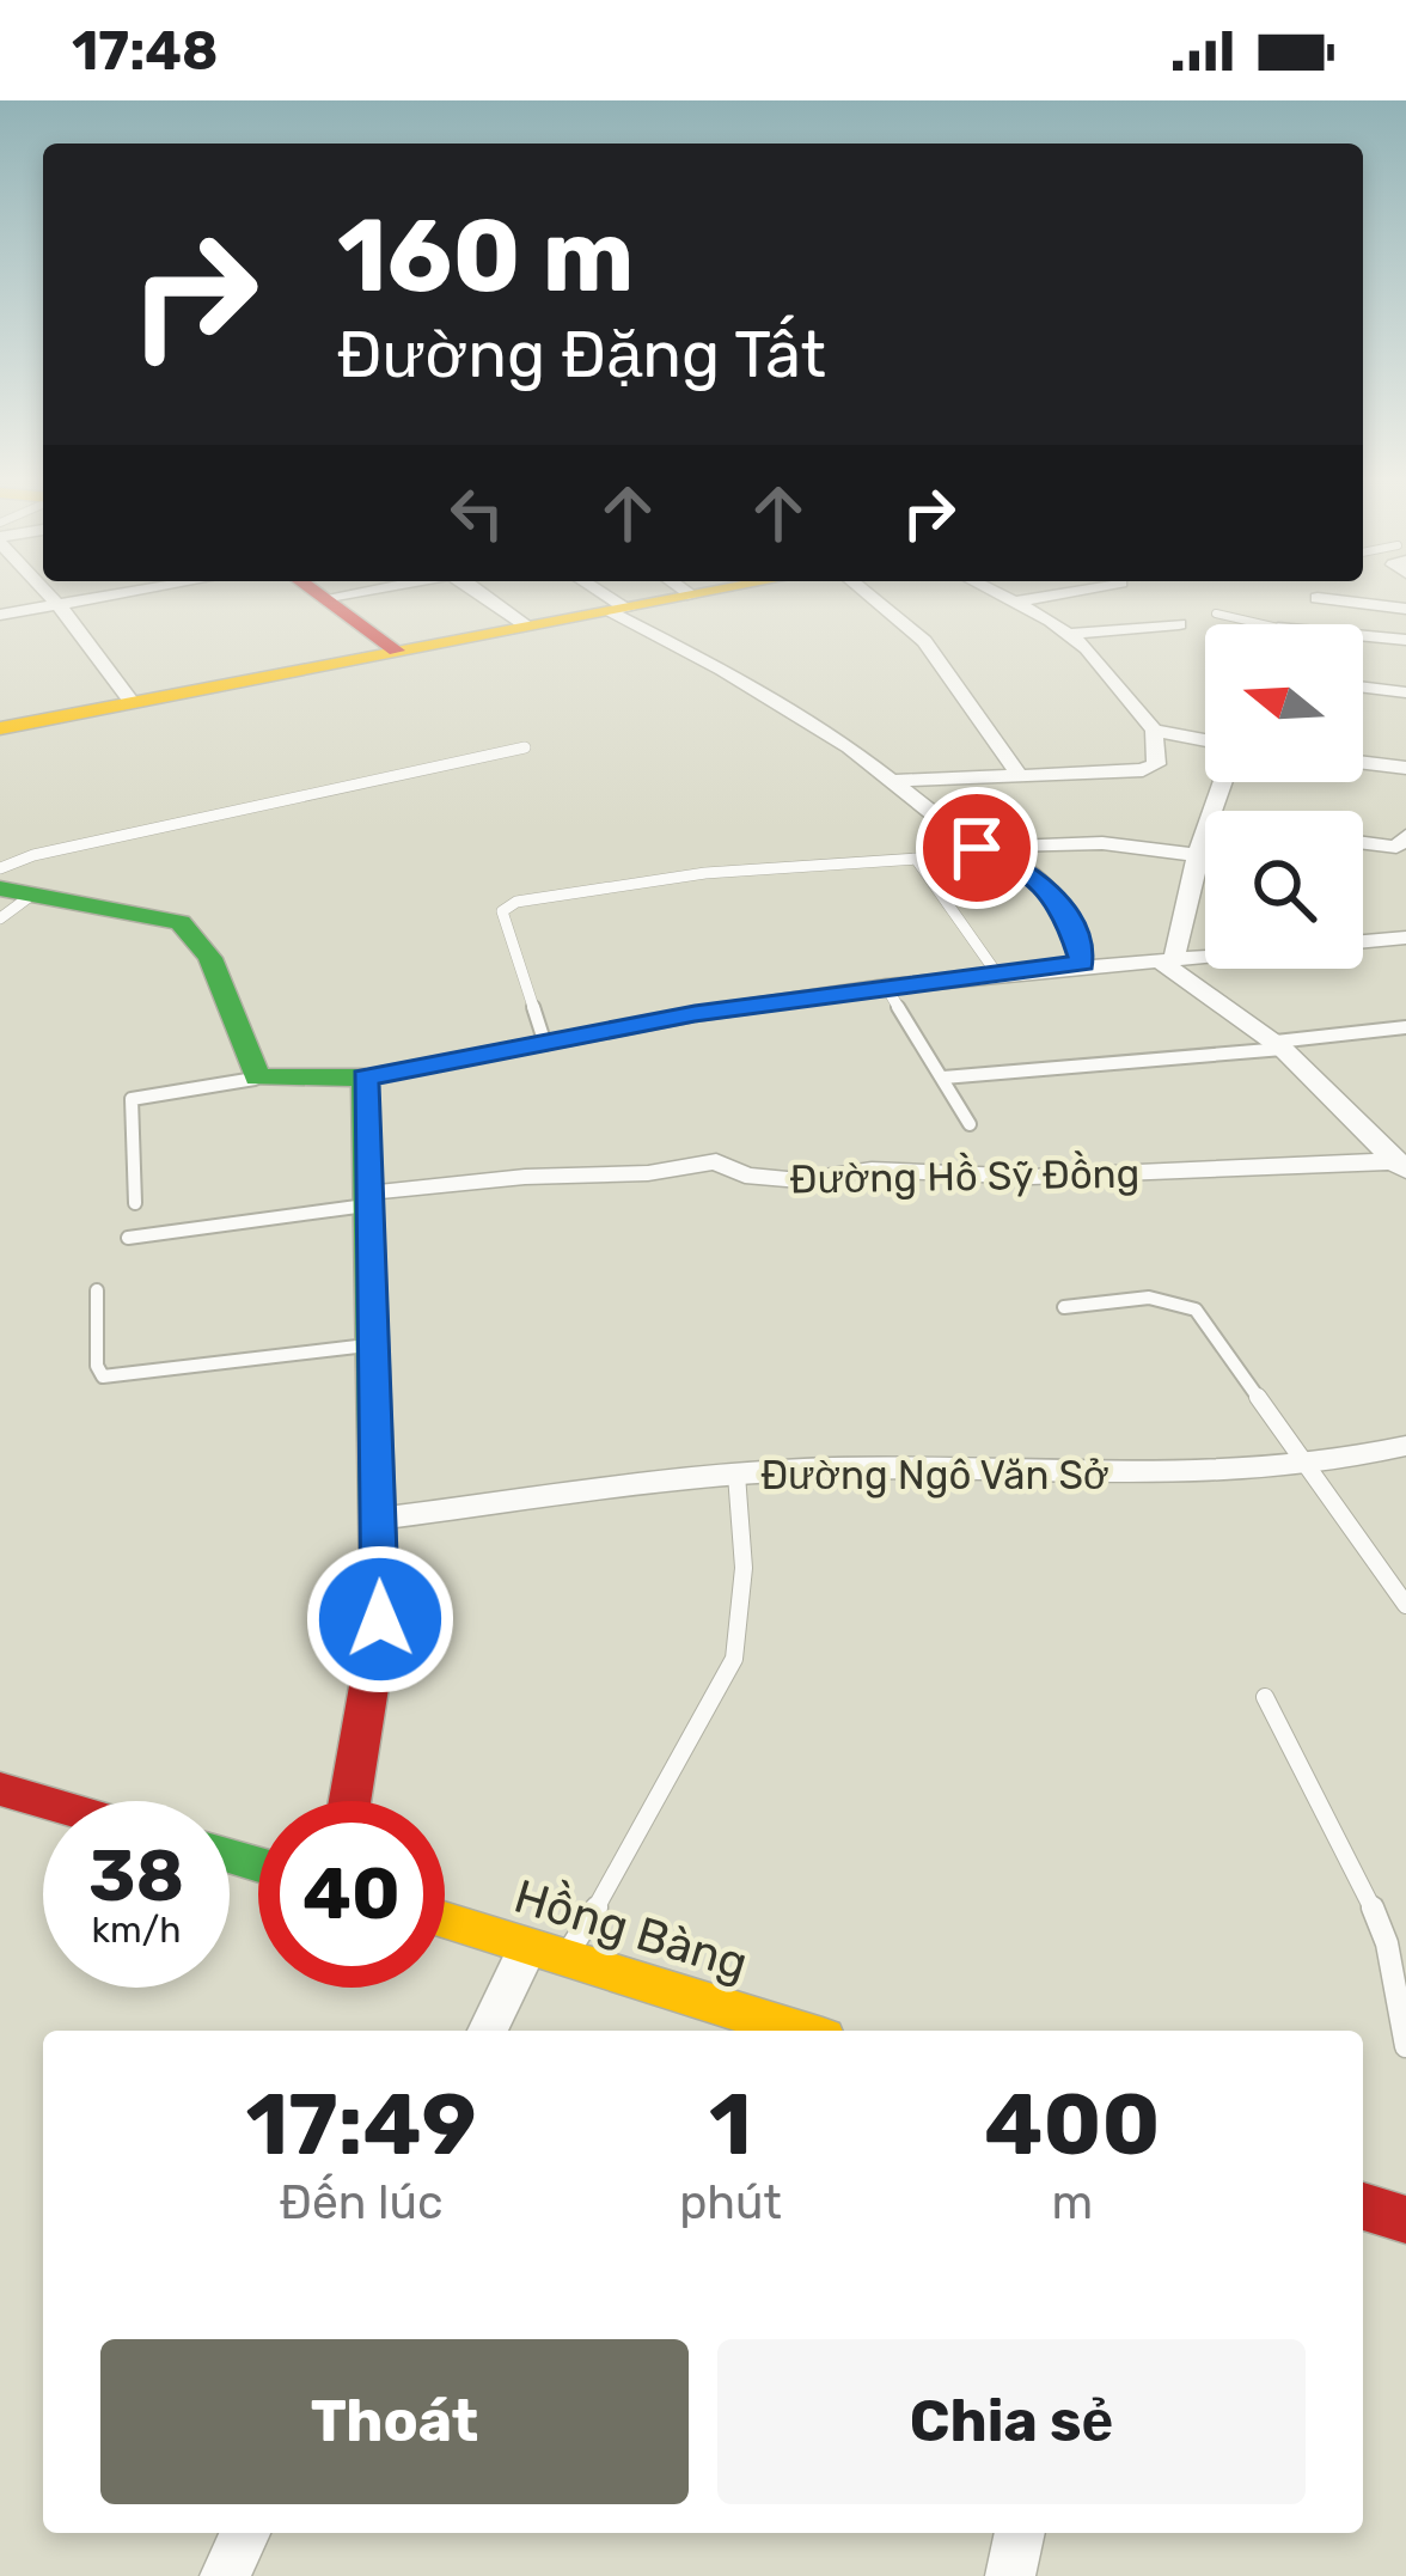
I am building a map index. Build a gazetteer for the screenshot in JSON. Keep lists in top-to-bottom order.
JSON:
{
  "streets": {
    "street": ["Đường Hồ Sỹ Đồng", "Đường Ngô Văn Sở", "Hồng Bàng"]
  },
  "north": "left",
  "page": {
    "status": "17:48",
    "turn": ["160 m", "Đường Đặng Tất"],
    "speed": "38 km/h",
    "limit": "40",
    "eta": [
      "17:49",
      "Đến lúc",
      "1",
      "phút",
      "400",
      "m"
    ],
    "buttons": ["Thoát", "Chia sẻ"]
  }
}
